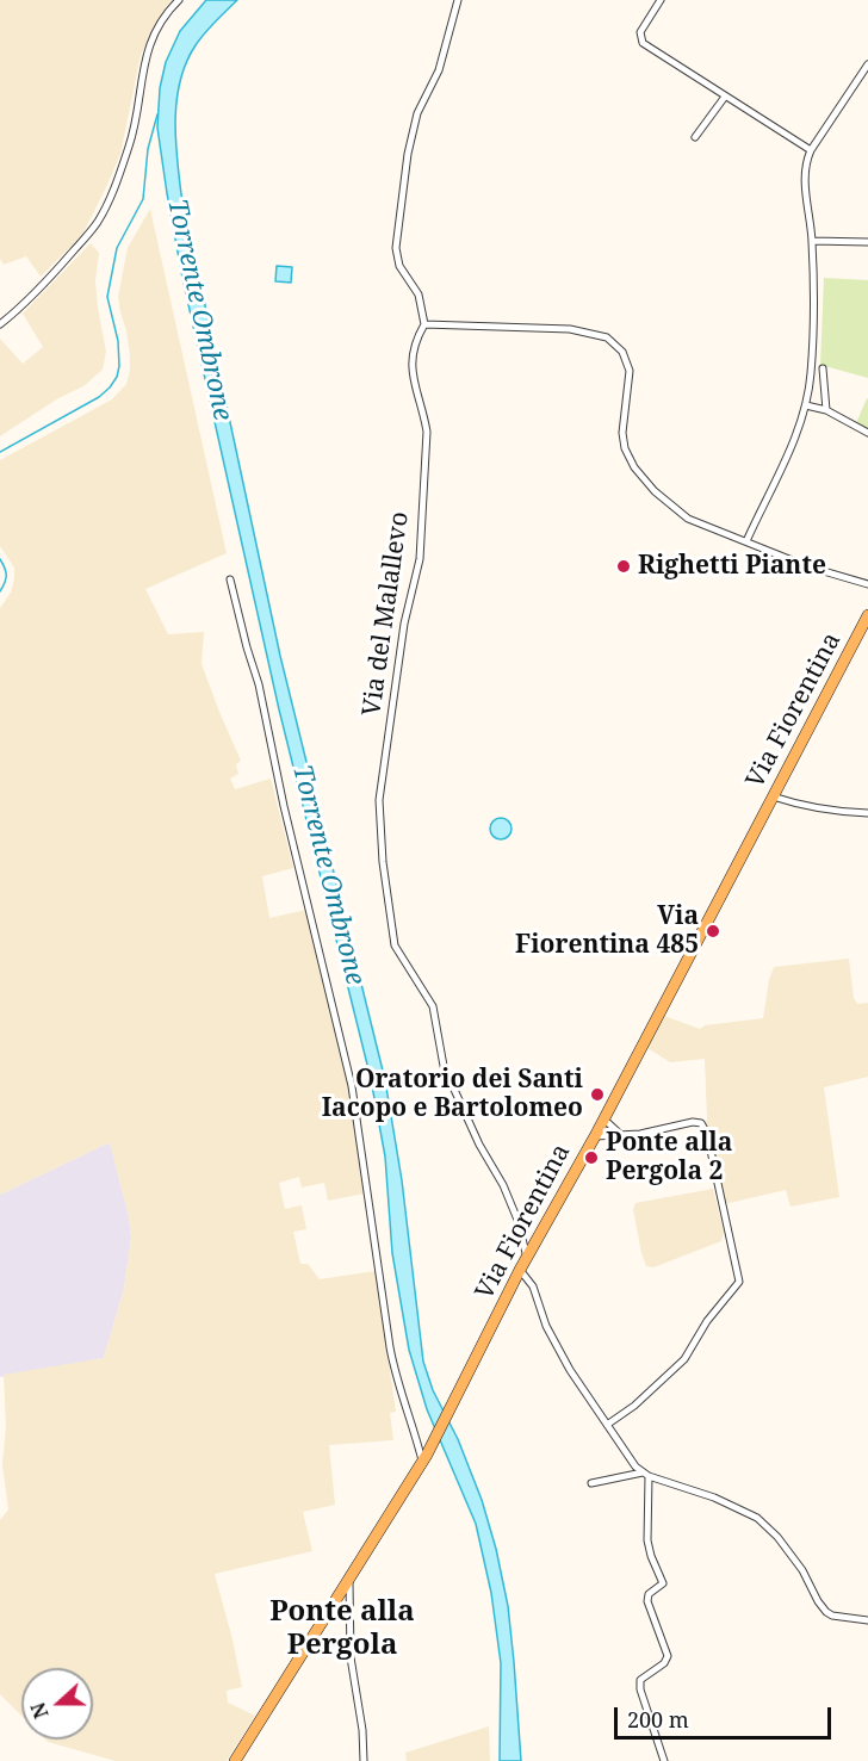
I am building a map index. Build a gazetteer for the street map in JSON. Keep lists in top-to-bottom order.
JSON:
{
  "streets": {
    "main road": ["Via Fiorentina"],
    "street": ["Via del Malallevo"]
  },
  "crossings": [
    ["Via del Malallevo", "Via Fiorentina"]
  ],
  "districts": ["Ponte alla Pergola"],
  "water": ["Torrente Ombrone"],
  "places": [
    "Righetti Piante",
    "Via Fiorentina 485",
    "Oratorio dei Santi Iacopo e Bartolomeo",
    "Ponte alla Pergola 2"
  ],
  "scale_bar": "200 m",
  "north": "left"
}
